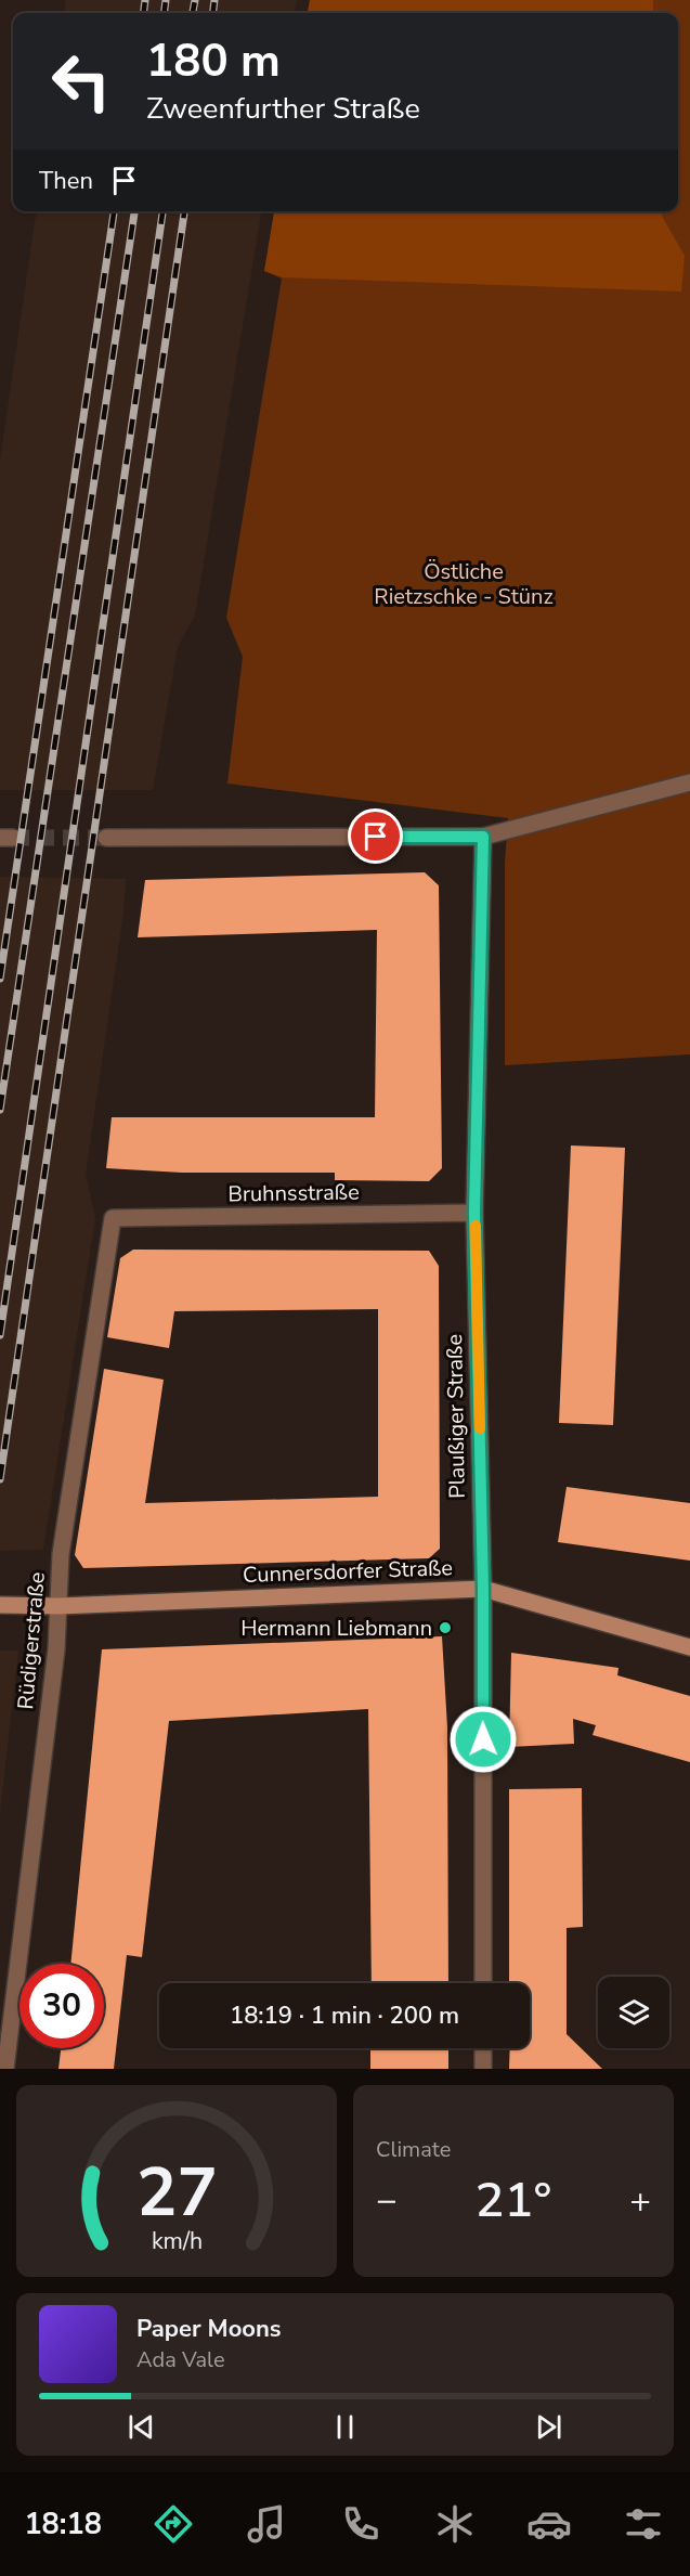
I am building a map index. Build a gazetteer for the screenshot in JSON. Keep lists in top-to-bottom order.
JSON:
{
  "streets": {
    "street": [
      "Bruhnsstraße",
      "Plaußiger Straße",
      "Cunnersdorfer Straße",
      "Rüdigerstraße"
    ]
  },
  "crossings": [
    ["Bruhnsstraße", "Plaußiger Straße"],
    ["Bruhnsstraße", "Rüdigerstraße"],
    ["Plaußiger Straße", "Cunnersdorfer Straße"],
    ["Cunnersdorfer Straße", "Rüdigerstraße"]
  ],
  "parks": ["Östliche Rietzschke - Stünz"],
  "places": ["Hermann Liebmann"],
  "page": {
    "turn": ["180 m", "Zweenfurther Straße"],
    "then": "Then",
    "limit": "30",
    "trip": "18:19 · 1 min · 200 m",
    "tile": "Climate",
    "heat": ["−", "21°", "+"],
    "song": ["Paper Moons", "Ada Vale"],
    "tabs": "18:18",
    "gauge": ["27", "km/h"]
  }
}
